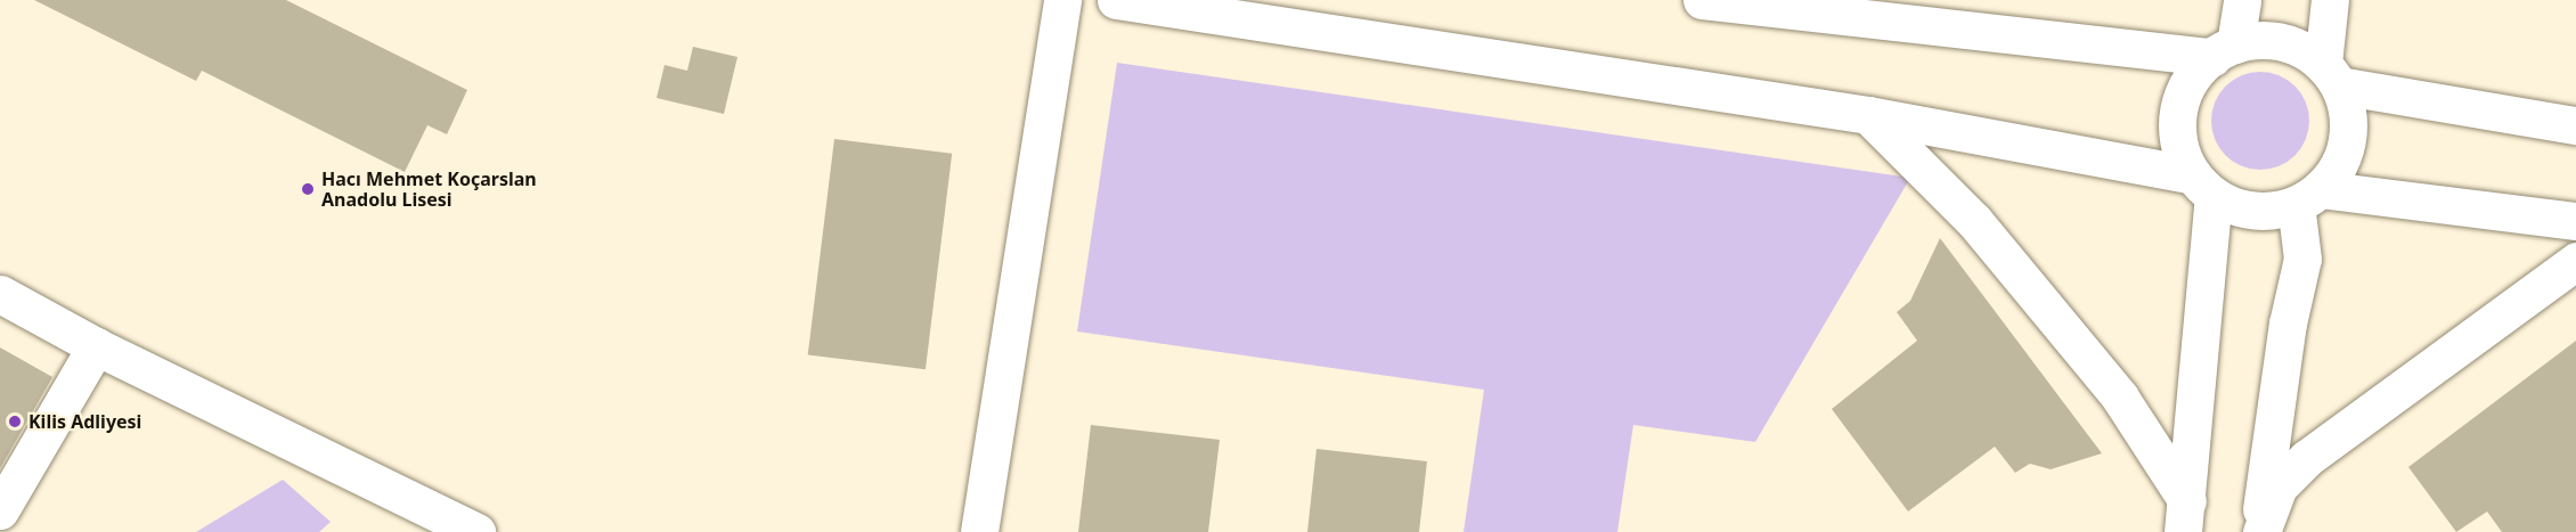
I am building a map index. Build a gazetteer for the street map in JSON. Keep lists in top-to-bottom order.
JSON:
{
  "places": ["Hacı Mehmet Koçarslan Anadolu Lisesi", "Kilis Adliyesi"]
}
